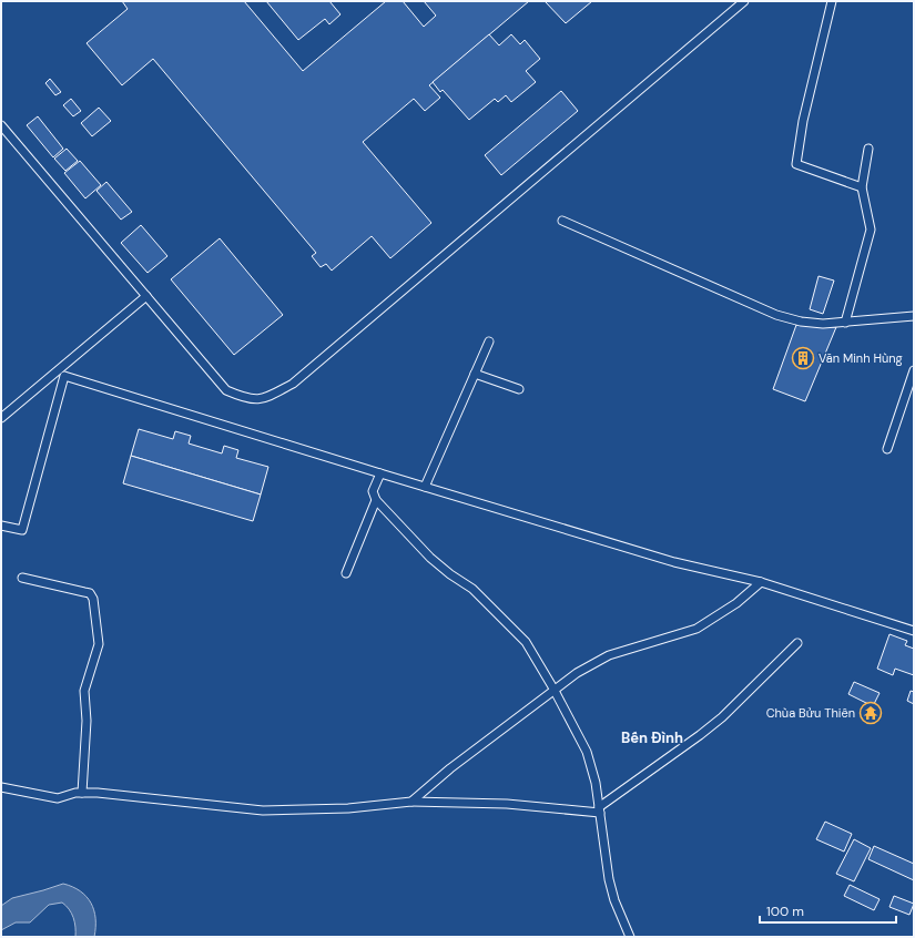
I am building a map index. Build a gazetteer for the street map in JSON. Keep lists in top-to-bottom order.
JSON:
{
  "districts": ["Bến Đình"],
  "places": {
    "building": ["Văn Minh Hùng"],
    "temple": ["Chùa Bửu Thiên"]
  },
  "scale_bar": "100 m"
}
